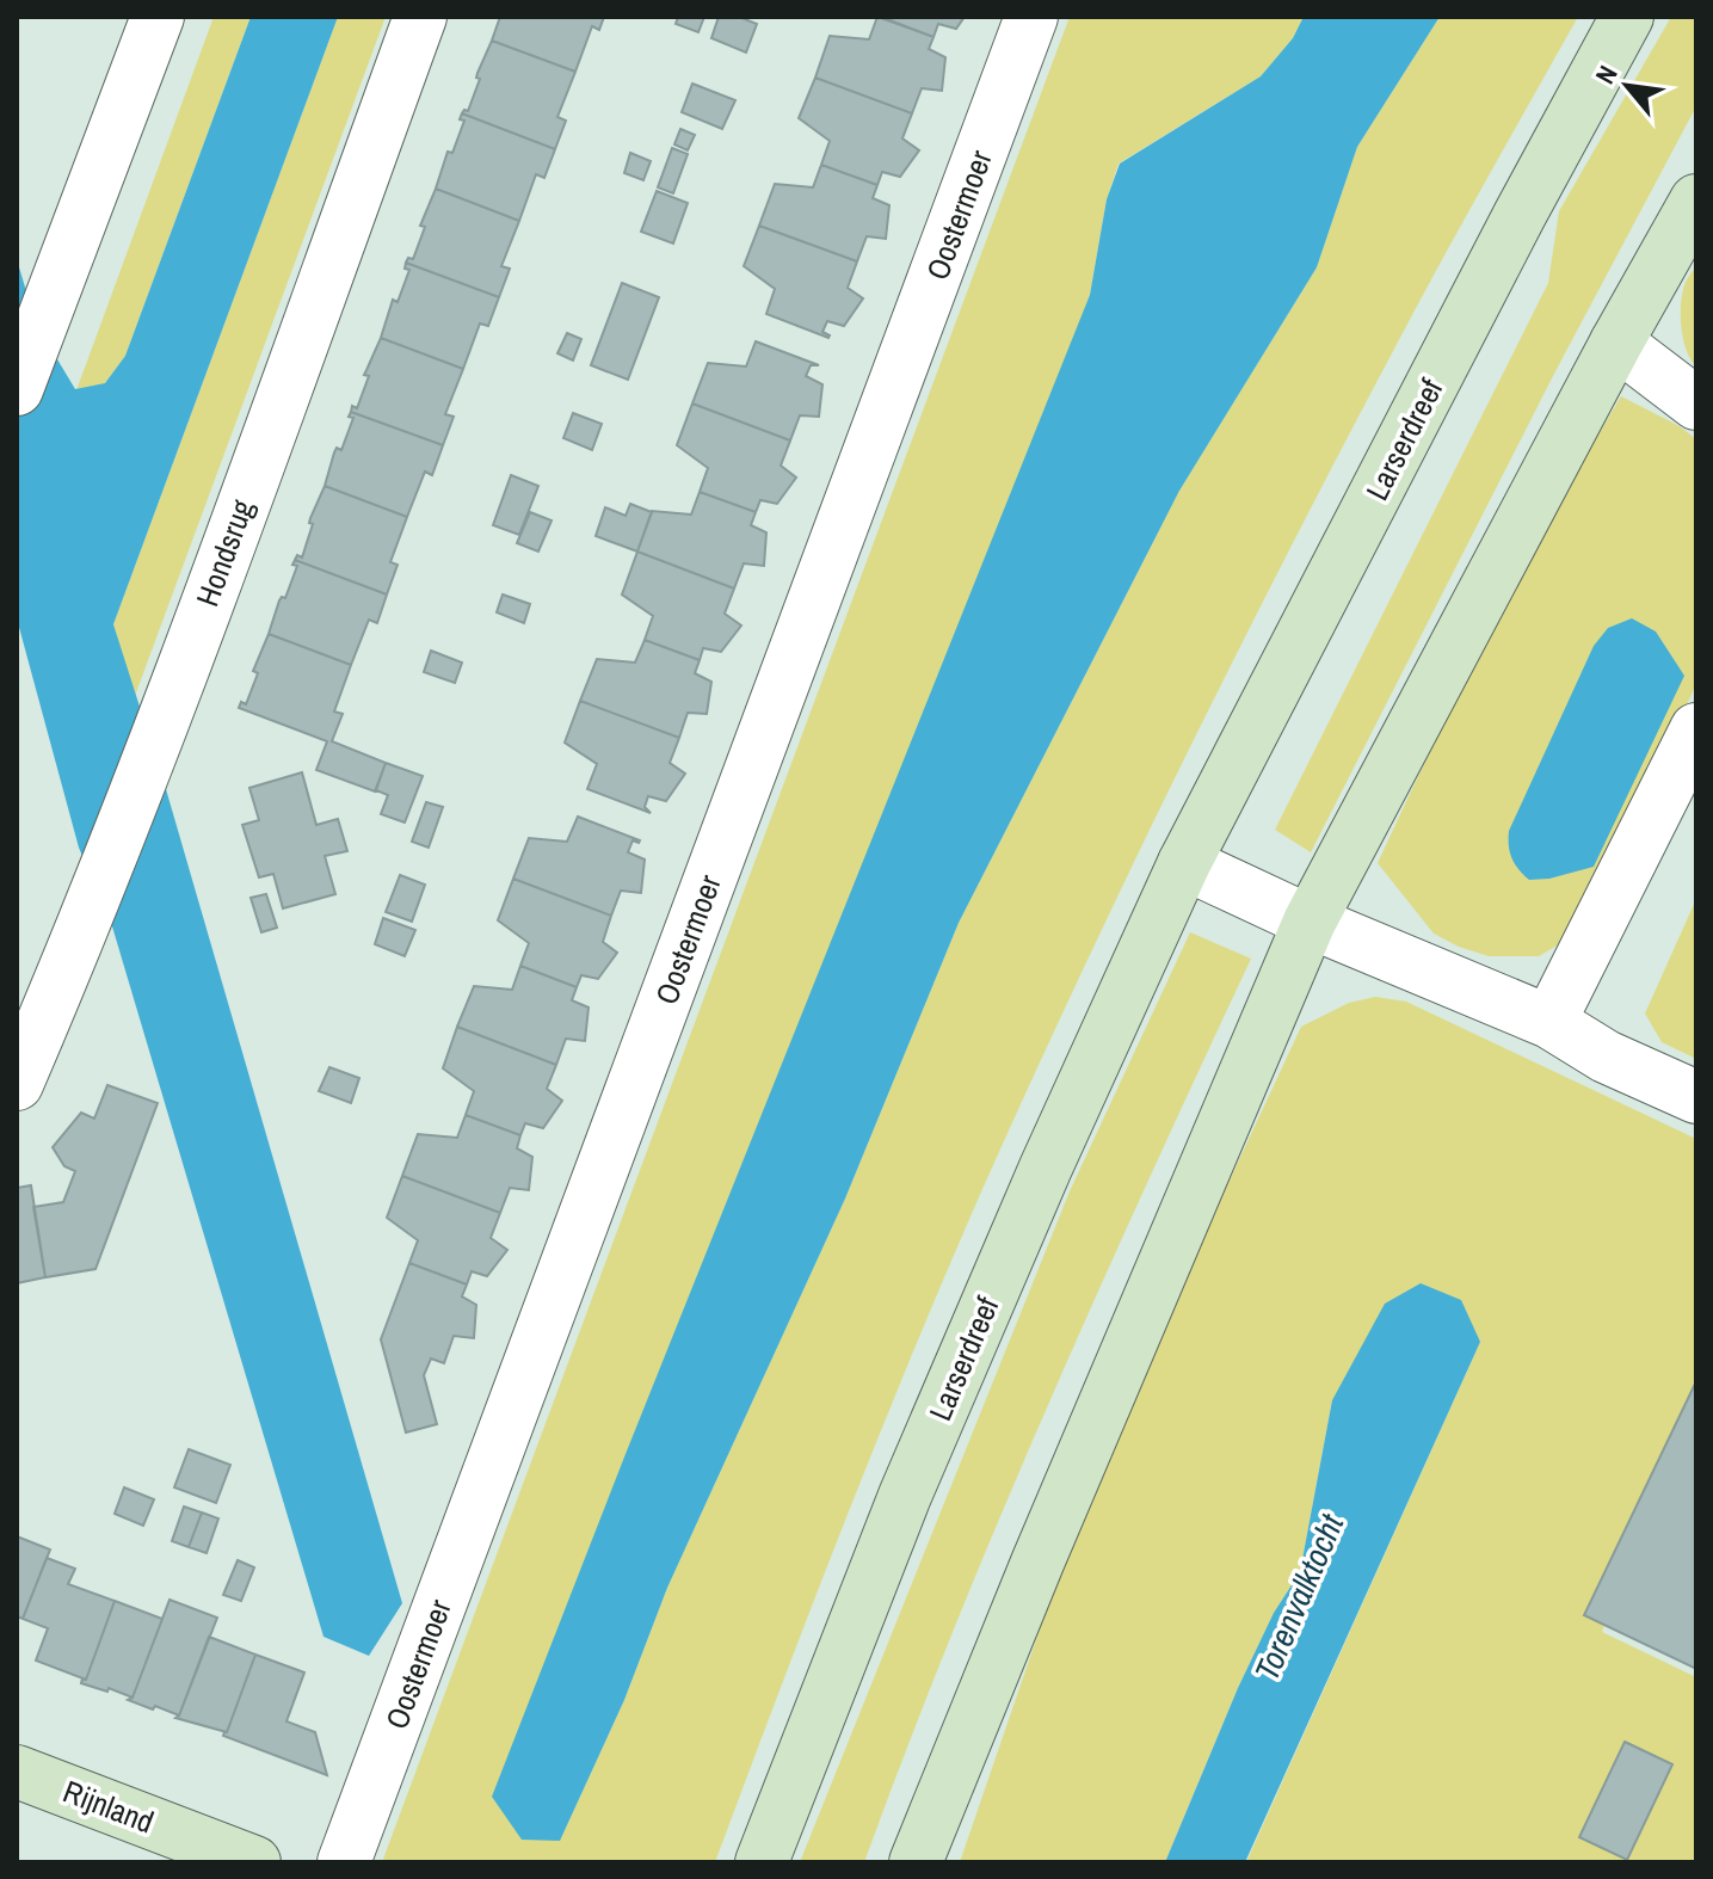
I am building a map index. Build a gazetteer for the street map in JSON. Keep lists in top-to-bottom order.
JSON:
{
  "streets": {
    "main road": ["Larserdreef", "Rijnland"],
    "street": ["Oostermoer", "Hondsrug"]
  },
  "water": ["Torenvalktocht"],
  "north": "top left"
}
